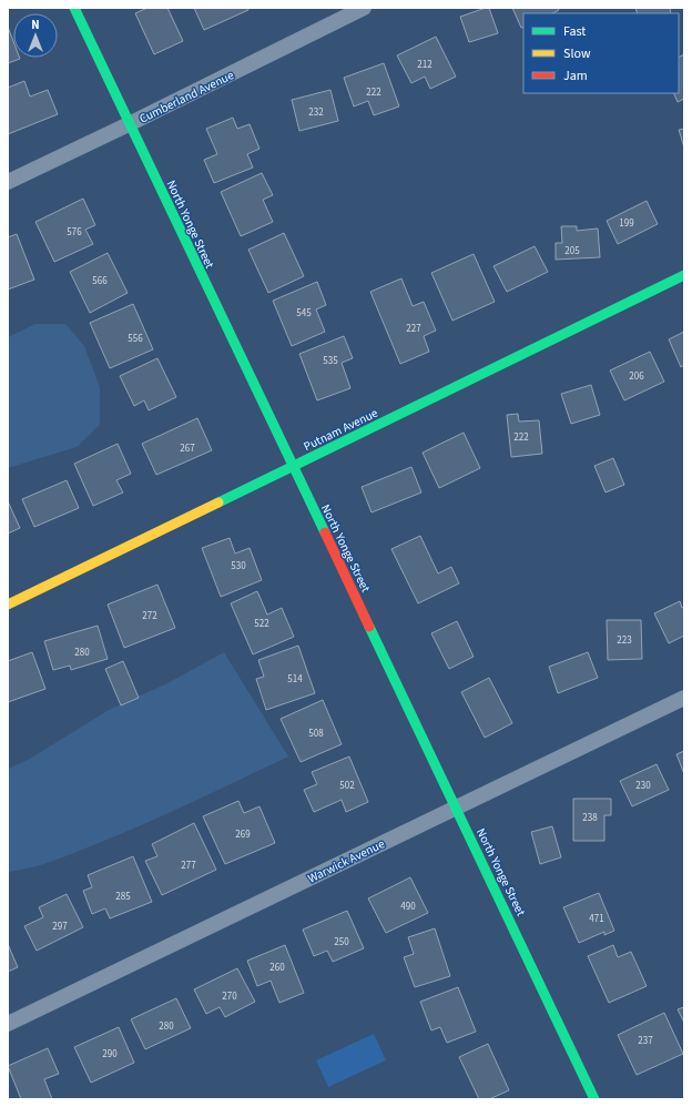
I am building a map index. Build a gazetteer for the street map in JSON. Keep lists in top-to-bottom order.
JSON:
{
  "streets": {
    "street": [
      "Cumberland Avenue",
      "North Yonge Street",
      "Putnam Avenue",
      "Warwick Avenue"
    ]
  },
  "crossings": [
    ["Cumberland Avenue", "North Yonge Street"],
    ["North Yonge Street", "Putnam Avenue"],
    ["North Yonge Street", "Warwick Avenue"]
  ],
  "house_numbers": [
    "212",
    "222",
    "232",
    "199",
    "576",
    "205",
    "566",
    "545",
    "227",
    "556",
    "535",
    "206",
    "222",
    "267",
    "530",
    "272",
    "522",
    "223",
    "280",
    "514",
    "508",
    "502",
    "230",
    "238",
    "269",
    "277",
    "285",
    "490",
    "471",
    "297",
    "250",
    "260",
    "270",
    "280",
    "237",
    "290"
  ],
  "legend": ["Fast", "Slow", "Jam"],
  "north": "top"
}
